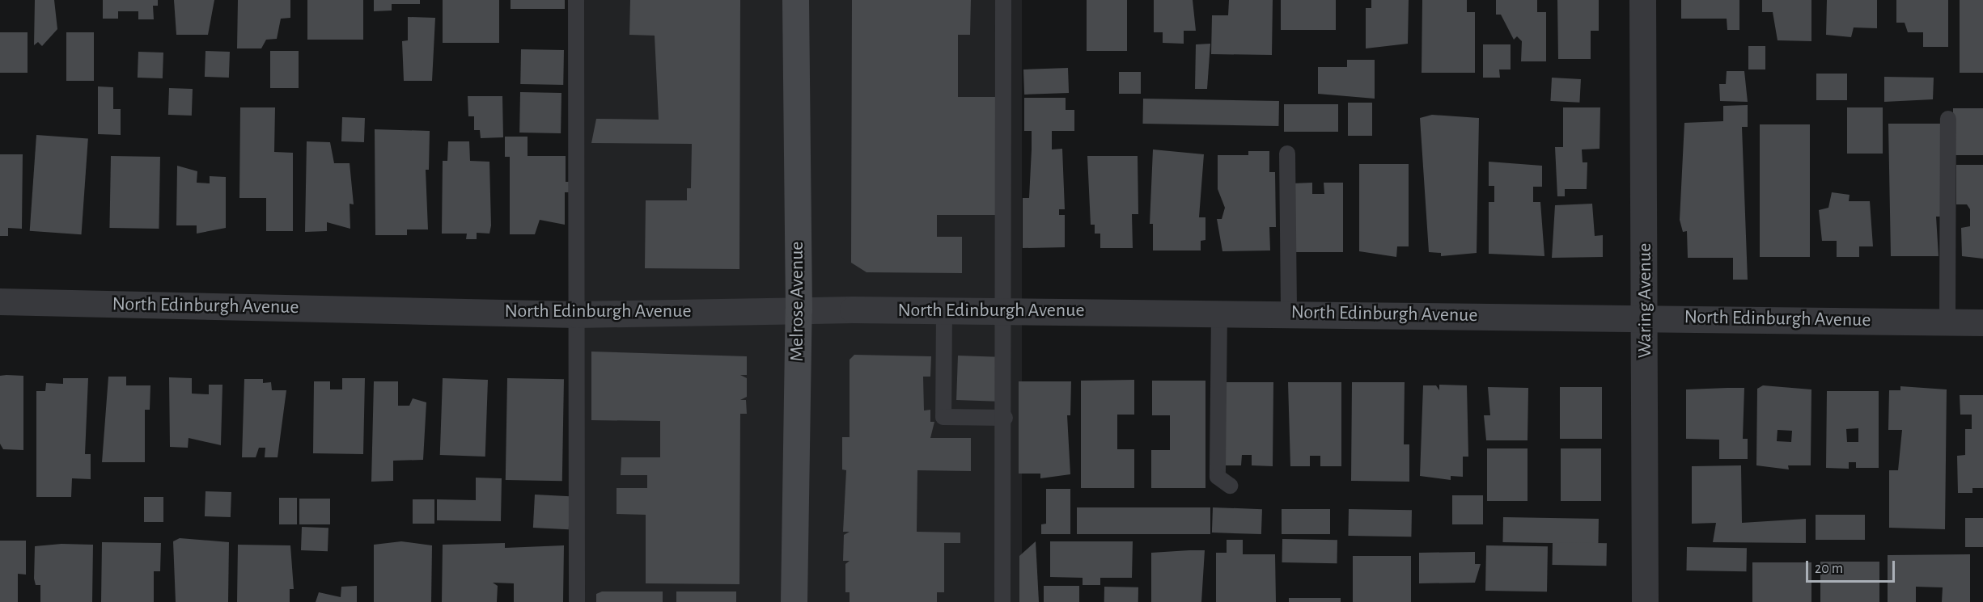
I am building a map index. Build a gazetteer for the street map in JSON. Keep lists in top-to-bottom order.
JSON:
{
  "streets": {
    "main road": ["Melrose Avenue"],
    "street": ["Waring Avenue", "North Edinburgh Avenue"]
  },
  "crossings": [
    ["Waring Avenue", "North Edinburgh Avenue"],
    ["Melrose Avenue", "North Edinburgh Avenue"]
  ],
  "scale_bar": "20 m"
}
